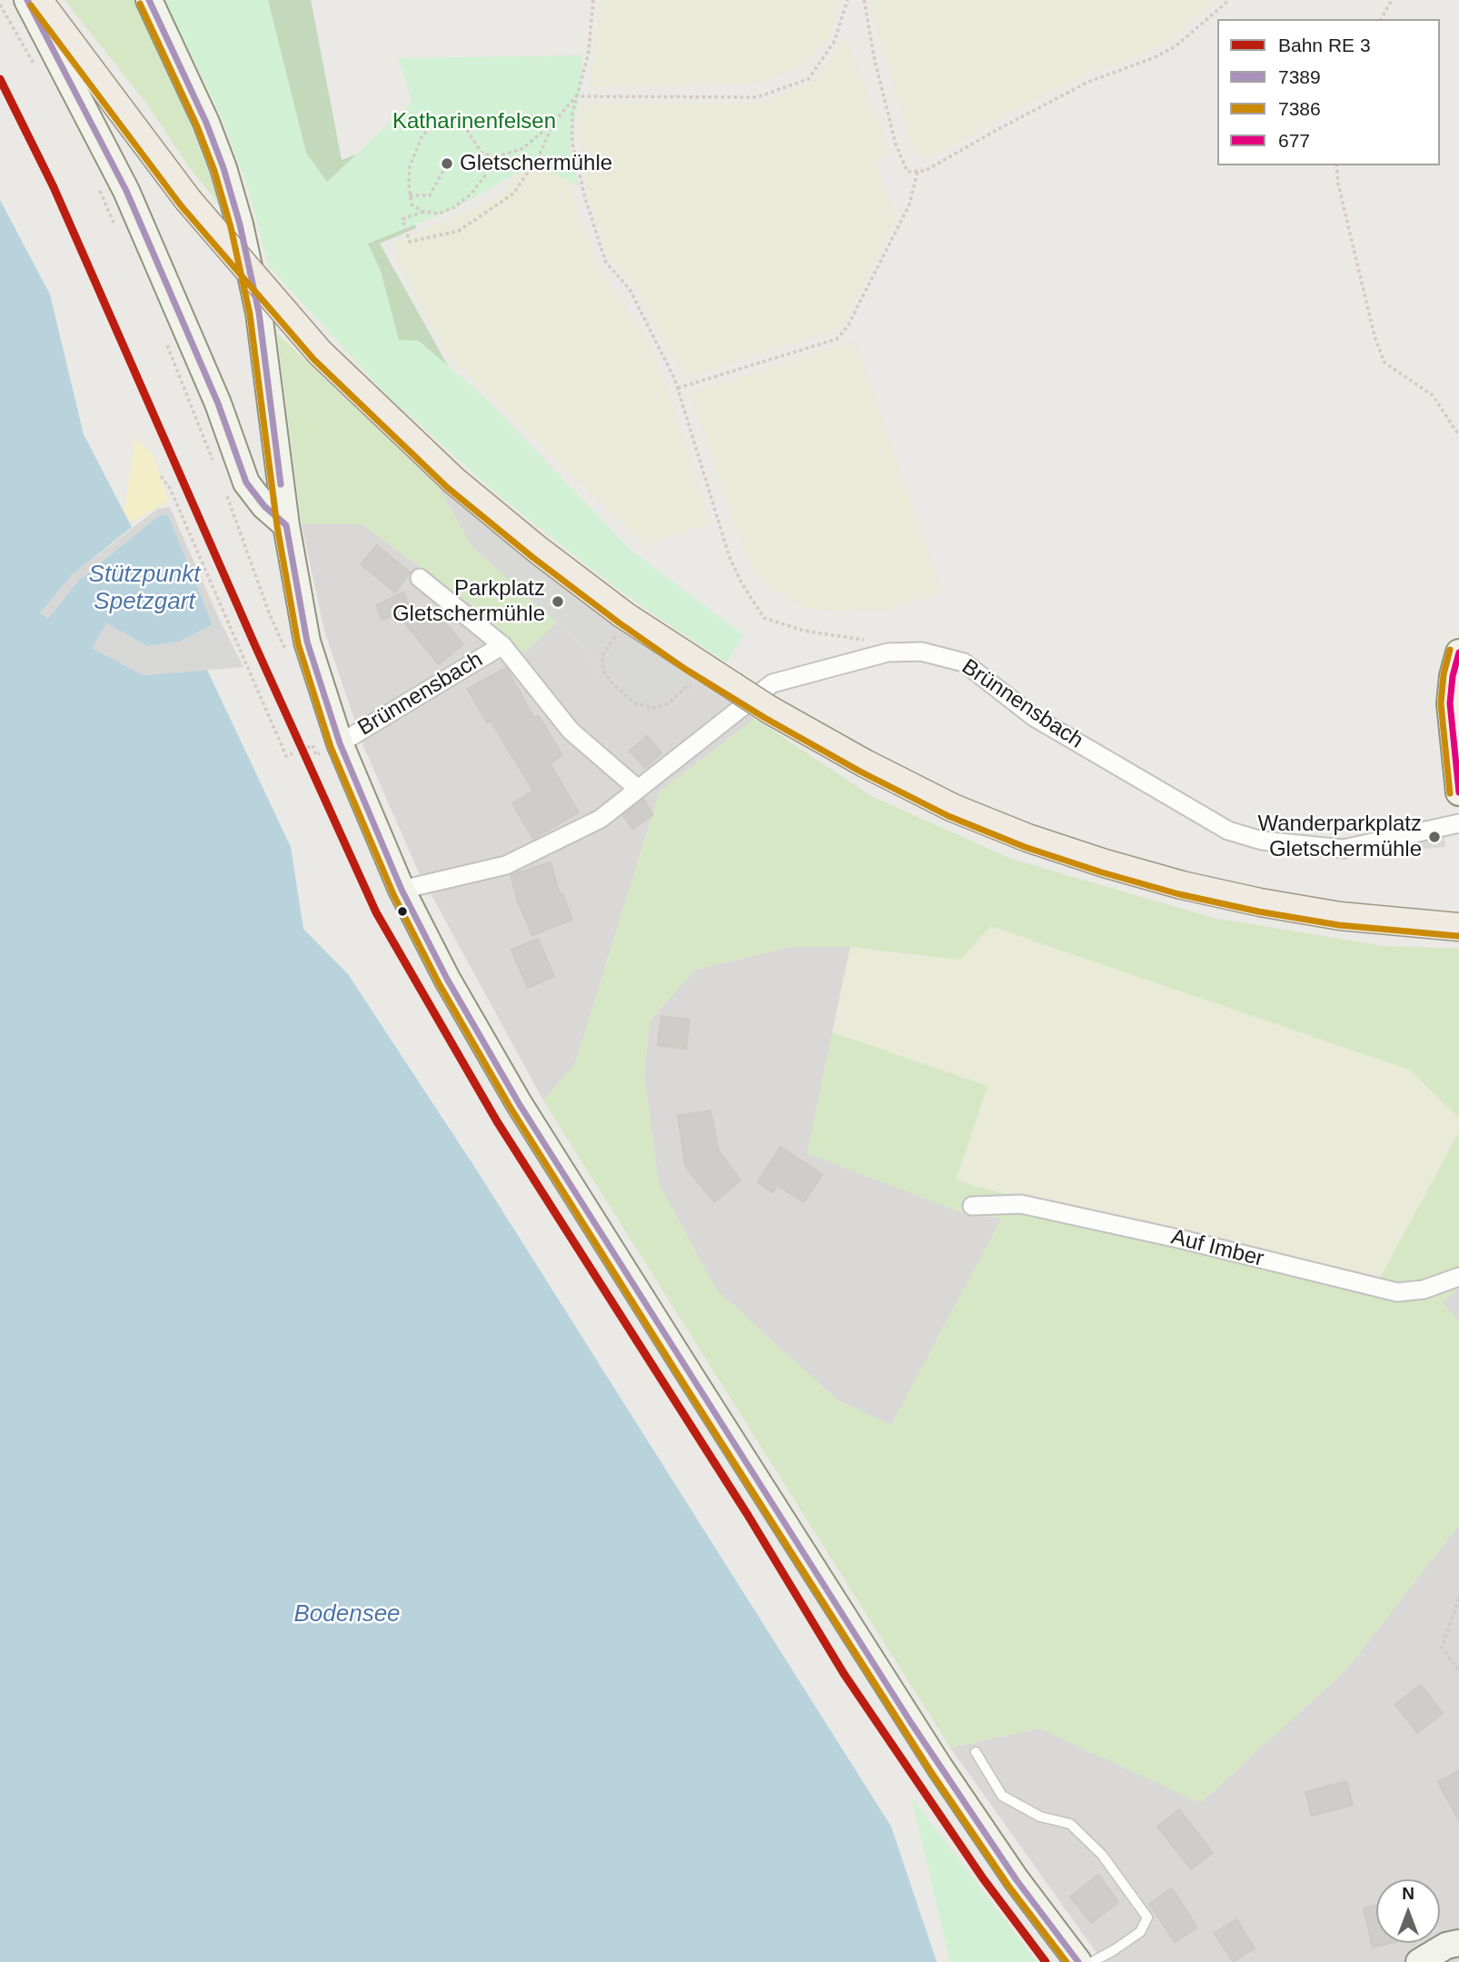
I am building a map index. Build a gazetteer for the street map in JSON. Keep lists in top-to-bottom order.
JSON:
{
  "streets": {
    "street": ["Brünnensbach", "Auf Imber"]
  },
  "water": ["Stützpunkt Spetzgart", "Bodensee"],
  "parks": ["Katharinenfelsen"],
  "places": ["Gletschermühle", "Parkplatz Gletschermühle", "Wanderparkplatz Gletschermühle"],
  "lines": ["transit line 7389", "transit line 7386", "transit line 677"],
  "legend": [
    "Bahn RE 3",
    "7389",
    "7386",
    "677"
  ],
  "north": "top"
}
